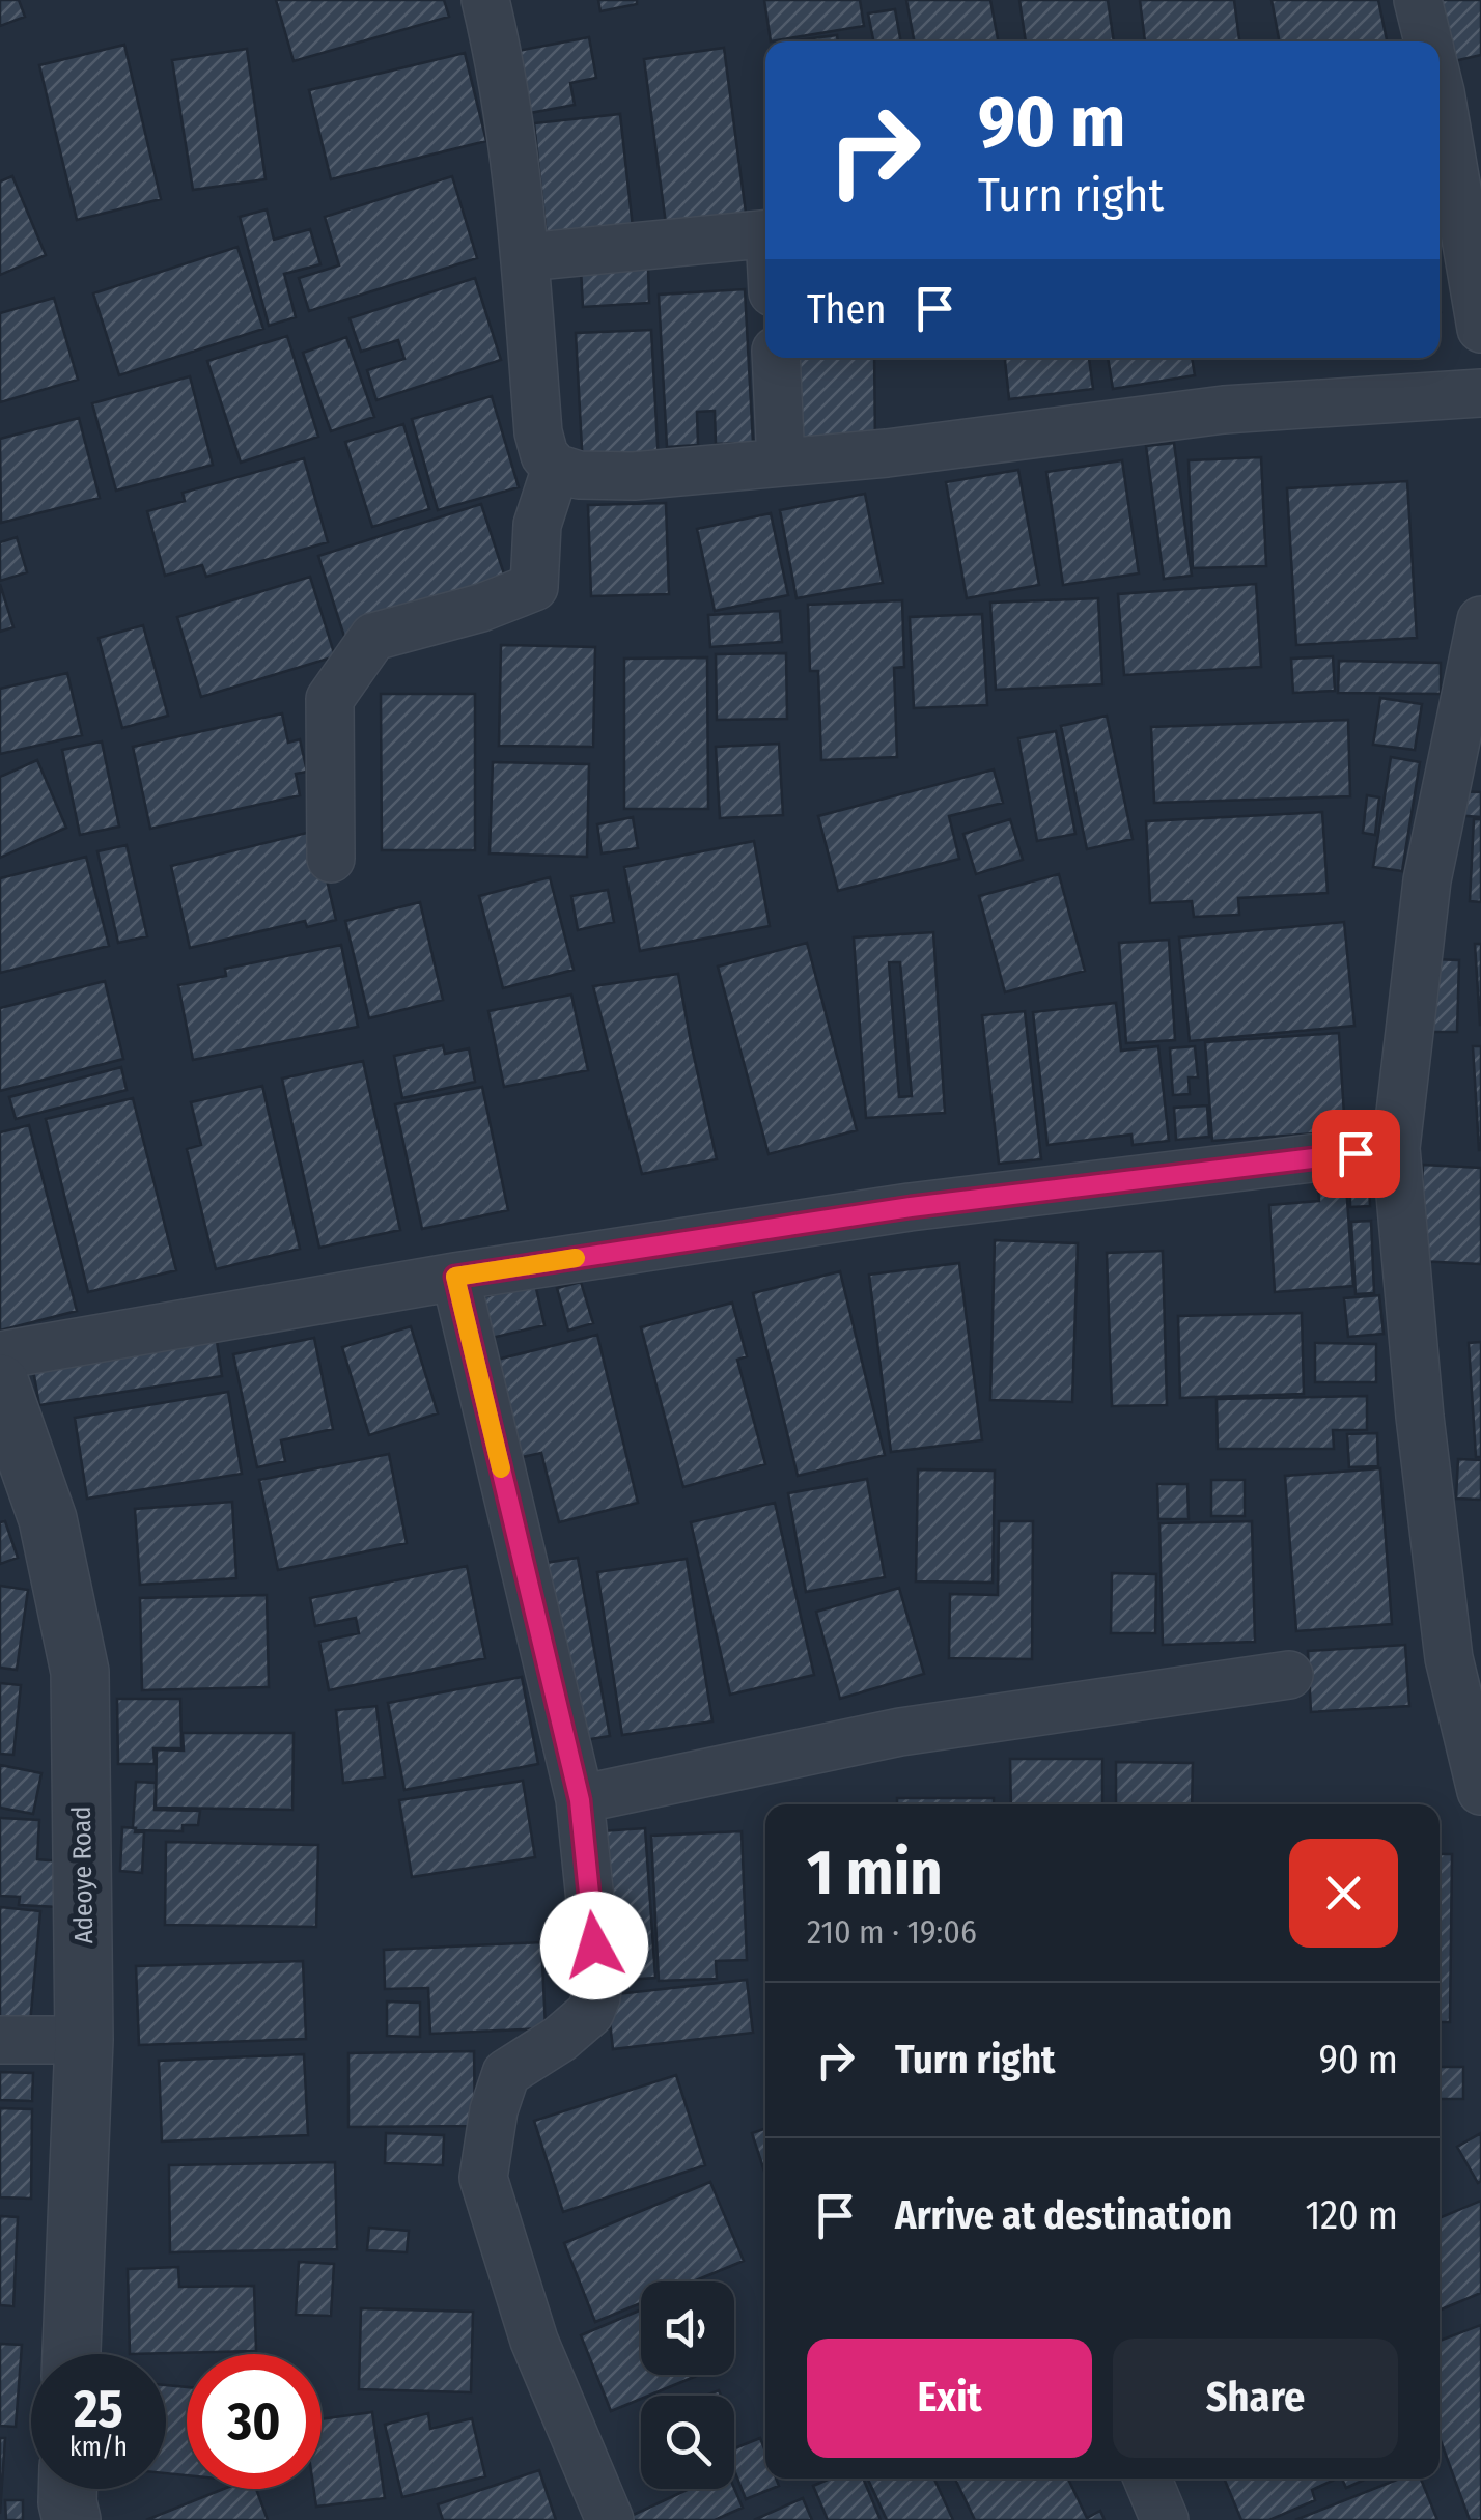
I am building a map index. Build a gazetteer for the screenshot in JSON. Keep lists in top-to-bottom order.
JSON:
{
  "streets": {
    "street": ["Adeoye Road"]
  },
  "page": {
    "turn": ["90 m", "Turn right"],
    "then": "Then",
    "heading": ["1 min", "210 m · 19:06"],
    "list": [
      {
        "name": "Turn right",
        "value": "90 m"
      },
      {
        "name": "Arrive at destination",
        "value": "120 m"
      }
    ],
    "buttons": ["Exit", "Share"],
    "speed": "25 km/h",
    "limit": "30"
  }
}
